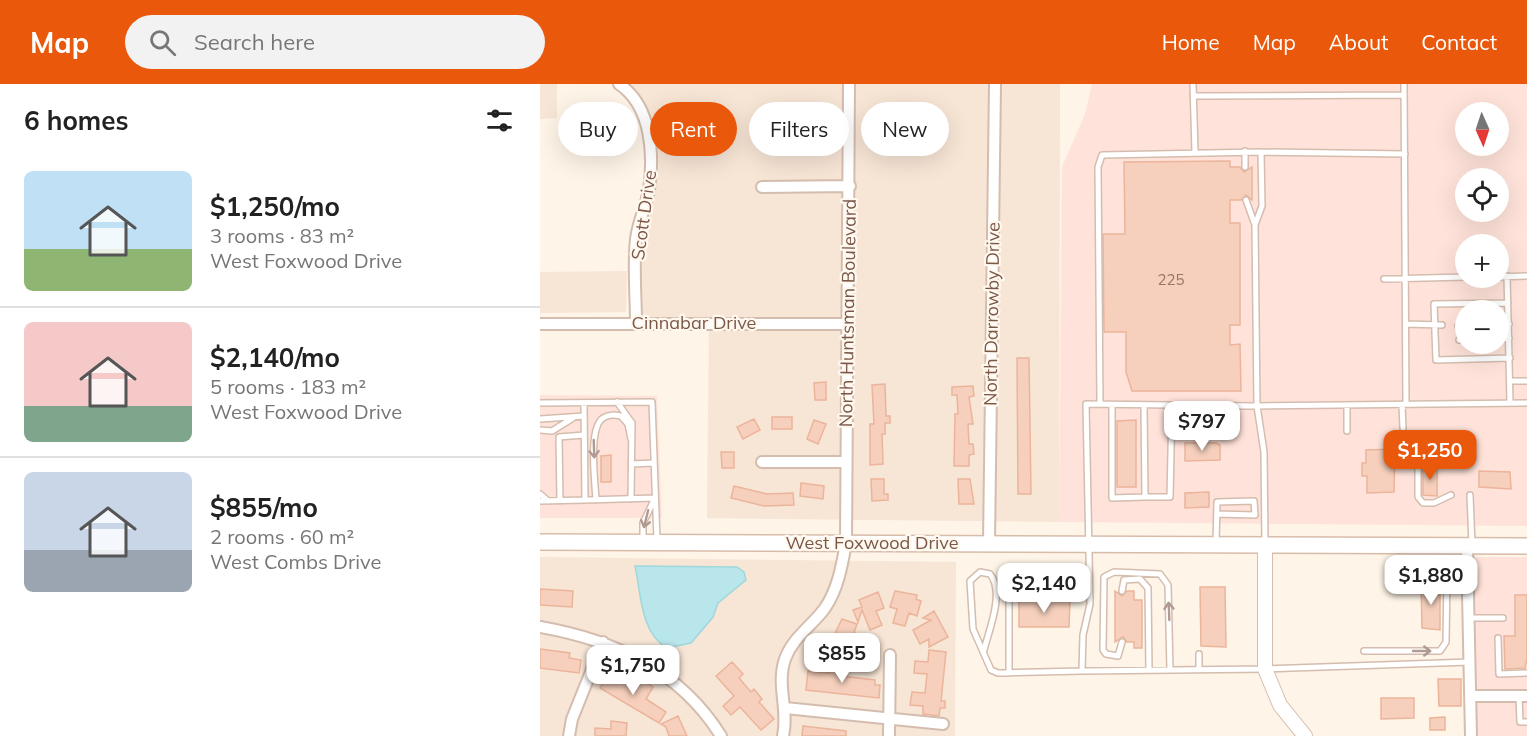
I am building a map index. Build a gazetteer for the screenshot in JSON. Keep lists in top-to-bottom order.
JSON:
{
  "streets": {
    "main road": ["West Foxwood Drive"],
    "street": [
      "Scott Drive",
      "North Huntsman Boulevard",
      "North Darrowby Drive",
      "Cinnabar Drive"
    ]
  },
  "crossings": [
    ["Scott Drive", "Cinnabar Drive"],
    ["North Huntsman Boulevard", "Cinnabar Drive"],
    ["North Huntsman Boulevard", "West Foxwood Drive"],
    ["North Darrowby Drive", "West Foxwood Drive"]
  ],
  "house_numbers": ["225"],
  "north": "bottom",
  "page": {
    "header": "Map",
    "search": "Search here",
    "nav": [
      "Home",
      "Map",
      "About",
      "Contact"
    ],
    "heading": "6 homes",
    "map_buttons": ["+", "−"],
    "chip": [
      "Buy",
      "Rent",
      "Filters",
      "New"
    ],
    "list": [
      {
        "name": "$1,250/mo",
        "note": "3 rooms · 83 m² · West Foxwood Drive"
      },
      {
        "name": "$2,140/mo",
        "note": "5 rooms · 183 m² · West Foxwood Drive"
      },
      {
        "name": "$855/mo",
        "note": "2 rooms · 60 m² · West Combs Drive"
      }
    ],
    "price": [
      "$797",
      "$1,250",
      "$1,880",
      "$2,140",
      "$855",
      "$1,750"
    ]
  }
}
